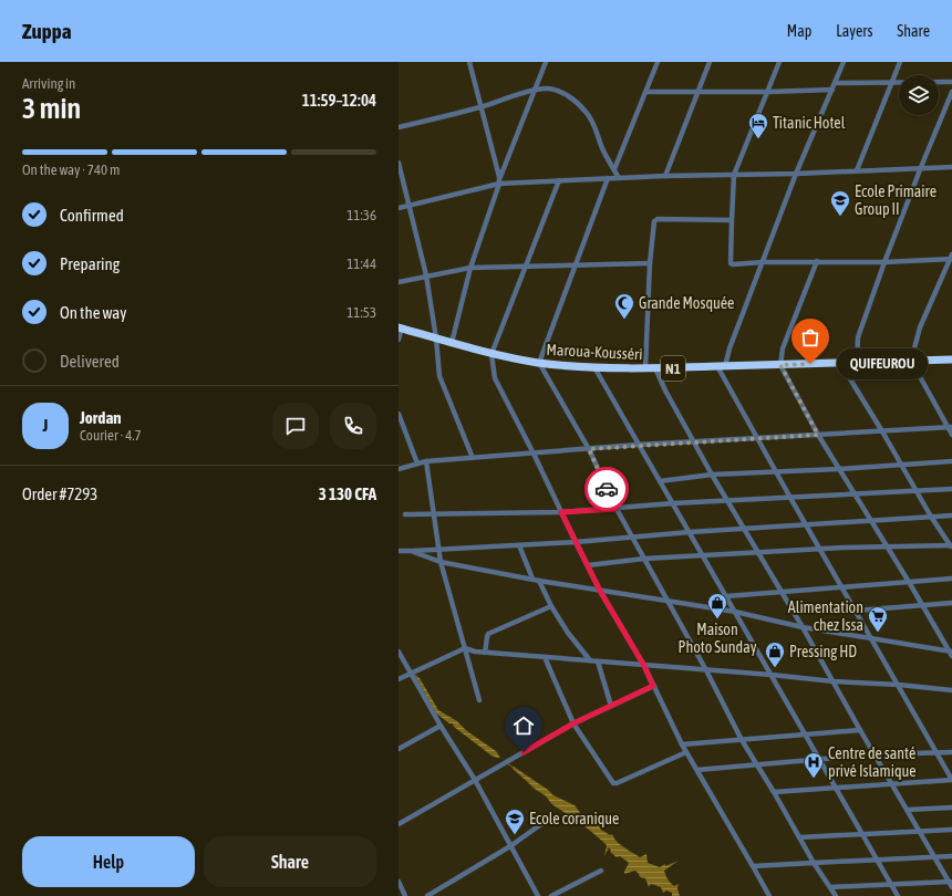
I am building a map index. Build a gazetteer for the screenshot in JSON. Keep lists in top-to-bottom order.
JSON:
{
  "streets": {
    "highway": ["Maroua-Kousséri", "N1"]
  },
  "places": {
    "hotel": ["Titanic Hotel"],
    "school or university": ["Ecole Primaire Group II", "Ecole coranique"],
    "mosque": ["Grande Mosquée"],
    "other": ["QUIFEUROU"],
    "shop": ["Maison Photo Sunday", "Pressing HD"],
    "supermarket": ["Alimentation chez Issa"],
    "hospital": ["Centre de santé privé Islamique"]
  },
  "page": {
    "header": "Zuppa",
    "nav": ["Map", "Layers", "Share"],
    "heading": ["3 min", "Arriving in", "11:59–12:04"],
    "panel": [
      "Jordan",
      "Courier · 4.7",
      "Order #7293",
      "3 130 CFA"
    ],
    "bar": "On the way · 740 m",
    "list": [
      ["Confirmed", "11:36"],
      ["Preparing", "11:44"],
      ["On the way", "11:53"],
      "Delivered"
    ],
    "bubble": "QUIFEUROU",
    "round": "J",
    "buttons": ["Help", "Share"]
  }
}
